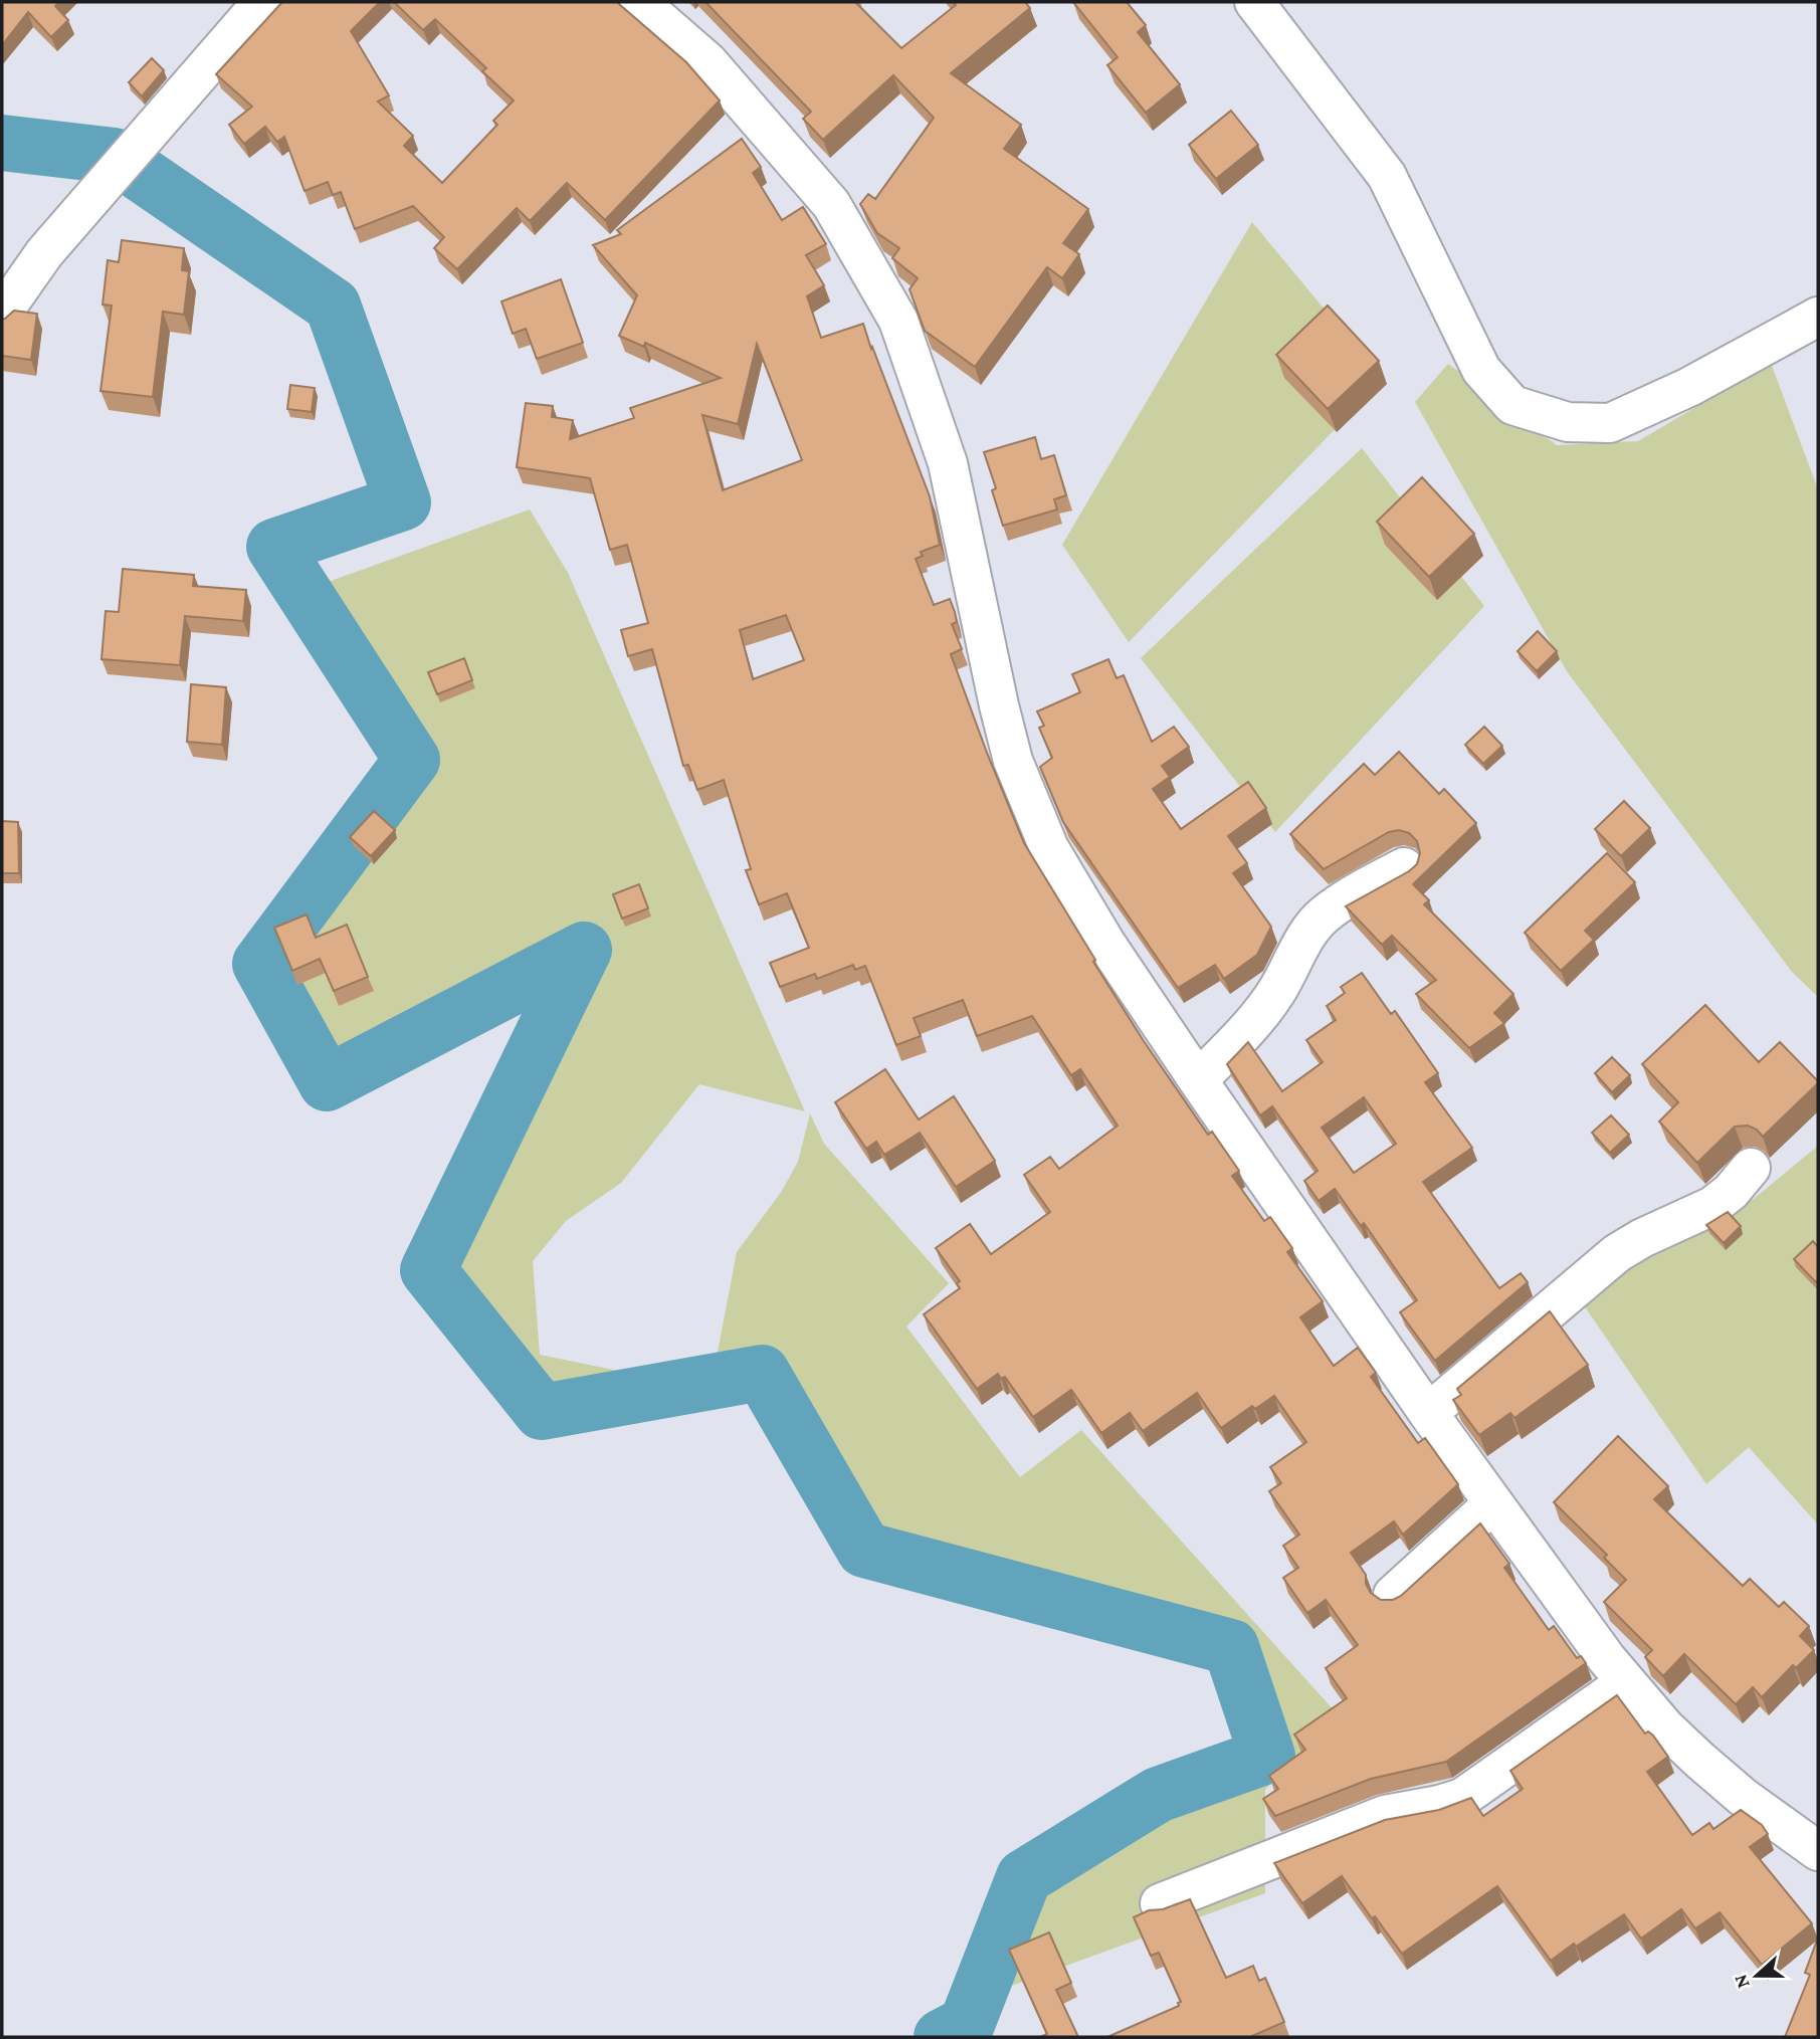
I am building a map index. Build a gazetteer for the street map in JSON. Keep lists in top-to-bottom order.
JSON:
{
  "north": "left"
}
